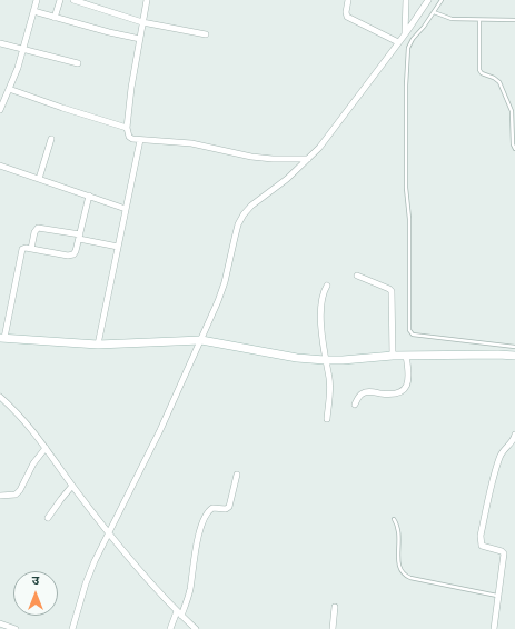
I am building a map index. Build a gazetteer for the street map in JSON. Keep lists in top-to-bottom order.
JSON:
{
  "north": "top"
}
